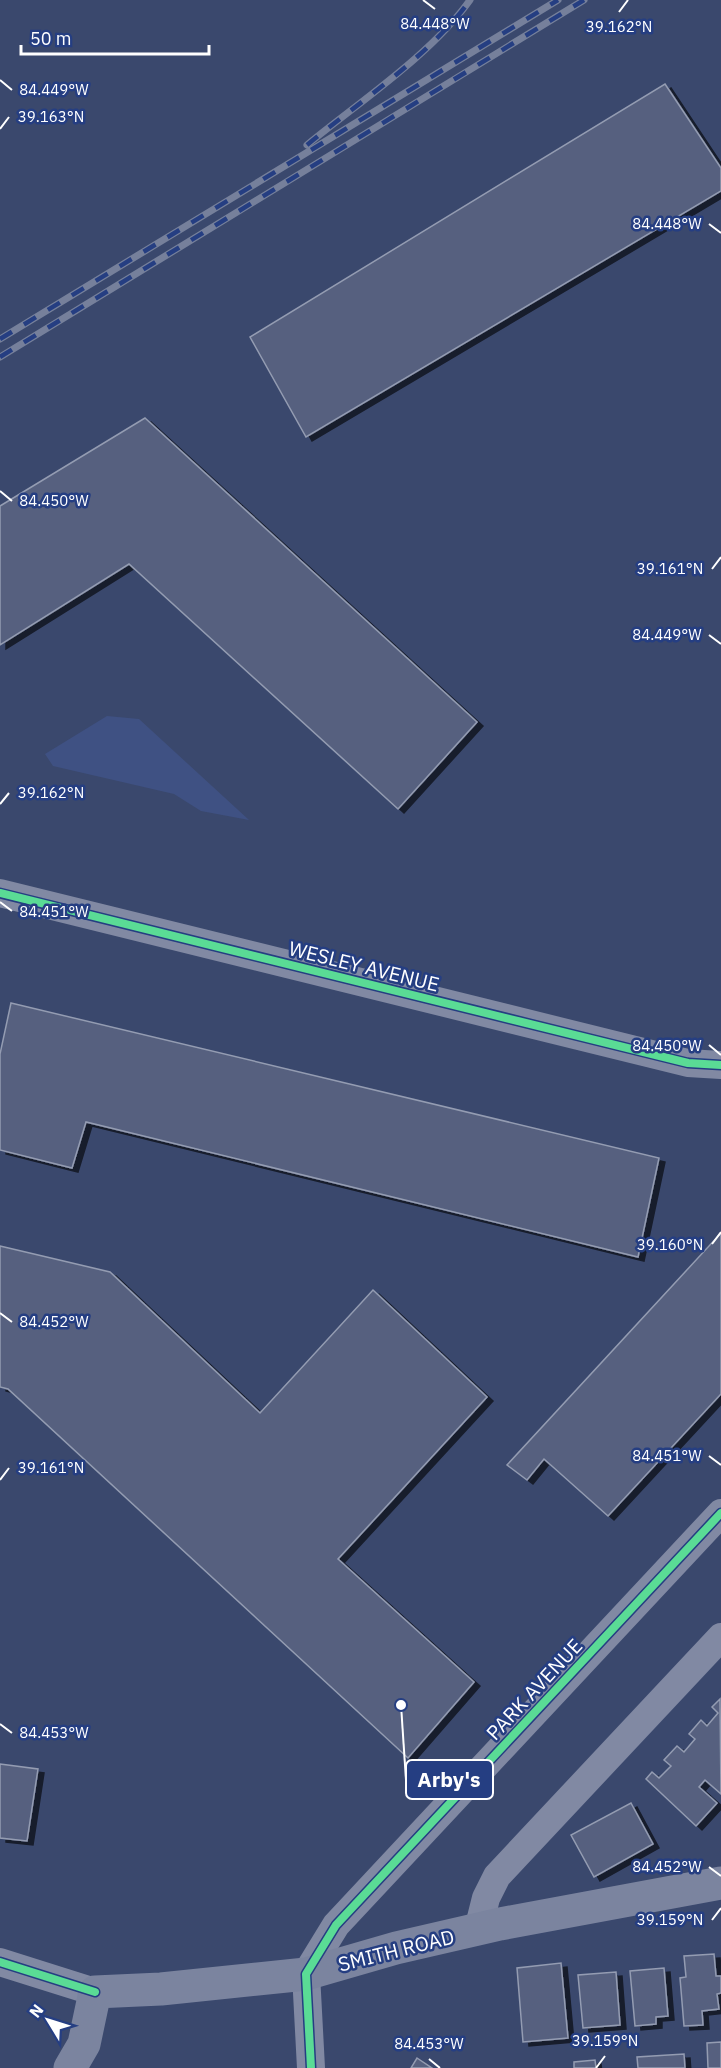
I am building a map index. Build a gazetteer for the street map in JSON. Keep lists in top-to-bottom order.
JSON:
{
  "streets": {
    "main road": ["SMITH ROAD"],
    "street": ["WESLEY AVENUE", "PARK AVENUE"]
  },
  "crossings": [
    ["PARK AVENUE", "SMITH ROAD"]
  ],
  "places": ["Arby's"],
  "scale_bar": "50 m",
  "north": "top left",
  "coordinates": [
    "84.448°W",
    "39.162°N",
    "84.449°W",
    "39.163°N",
    "84.450°W",
    "39.161°N",
    "84.451°W",
    "39.160°N",
    "84.452°W",
    "84.453°W",
    "39.159°N"
  ]
}
